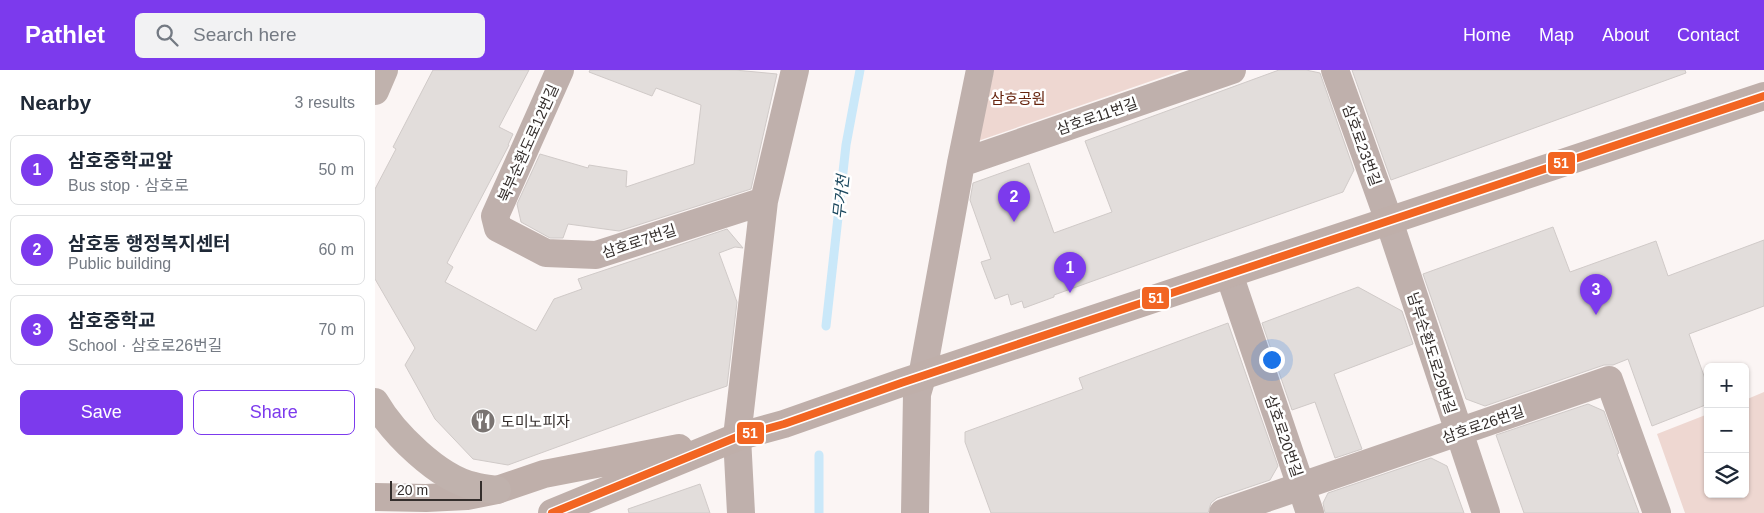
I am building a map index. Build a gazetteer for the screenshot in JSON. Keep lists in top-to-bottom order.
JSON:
{
  "streets": {
    "street": [
      "삼호로11번길",
      "북부순환도로12번길",
      "삼호로23번길",
      "삼호로7번길",
      "남부순환도로29번길",
      "삼호로26번길",
      "삼호로20번길"
    ]
  },
  "crossings": [
    ["북부순환도로12번길", "삼호로7번길"],
    ["삼호로23번길", "남부순환도로29번길"],
    ["남부순환도로29번길", "삼호로26번길"],
    ["삼호로26번길", "삼호로20번길"]
  ],
  "water": ["무거천"],
  "parks": ["삼호공원"],
  "places": {
    "restaurant": ["도미노피자"]
  },
  "lines": ["transit line 51"],
  "scale_bar": "20 m",
  "page": {
    "header": "Pathlet",
    "search": "Search here",
    "nav": [
      "Home",
      "Map",
      "About",
      "Contact"
    ],
    "heading": ["Nearby", "3 results"],
    "list": [
      {
        "mark": "1",
        "name": "삼호중학교앞",
        "note": "Bus stop · 삼호로",
        "value": "50 m"
      },
      {
        "mark": "2",
        "name": "삼호동 행정복지센터",
        "note": "Public building",
        "value": "60 m"
      },
      {
        "mark": "3",
        "name": "삼호중학교",
        "note": "School · 삼호로26번길",
        "value": "70 m"
      }
    ],
    "pins": ["2", "1", "3"],
    "map_buttons": ["+", "−"],
    "buttons": ["Save", "Share"],
    "scale": "20 m"
  }
}
